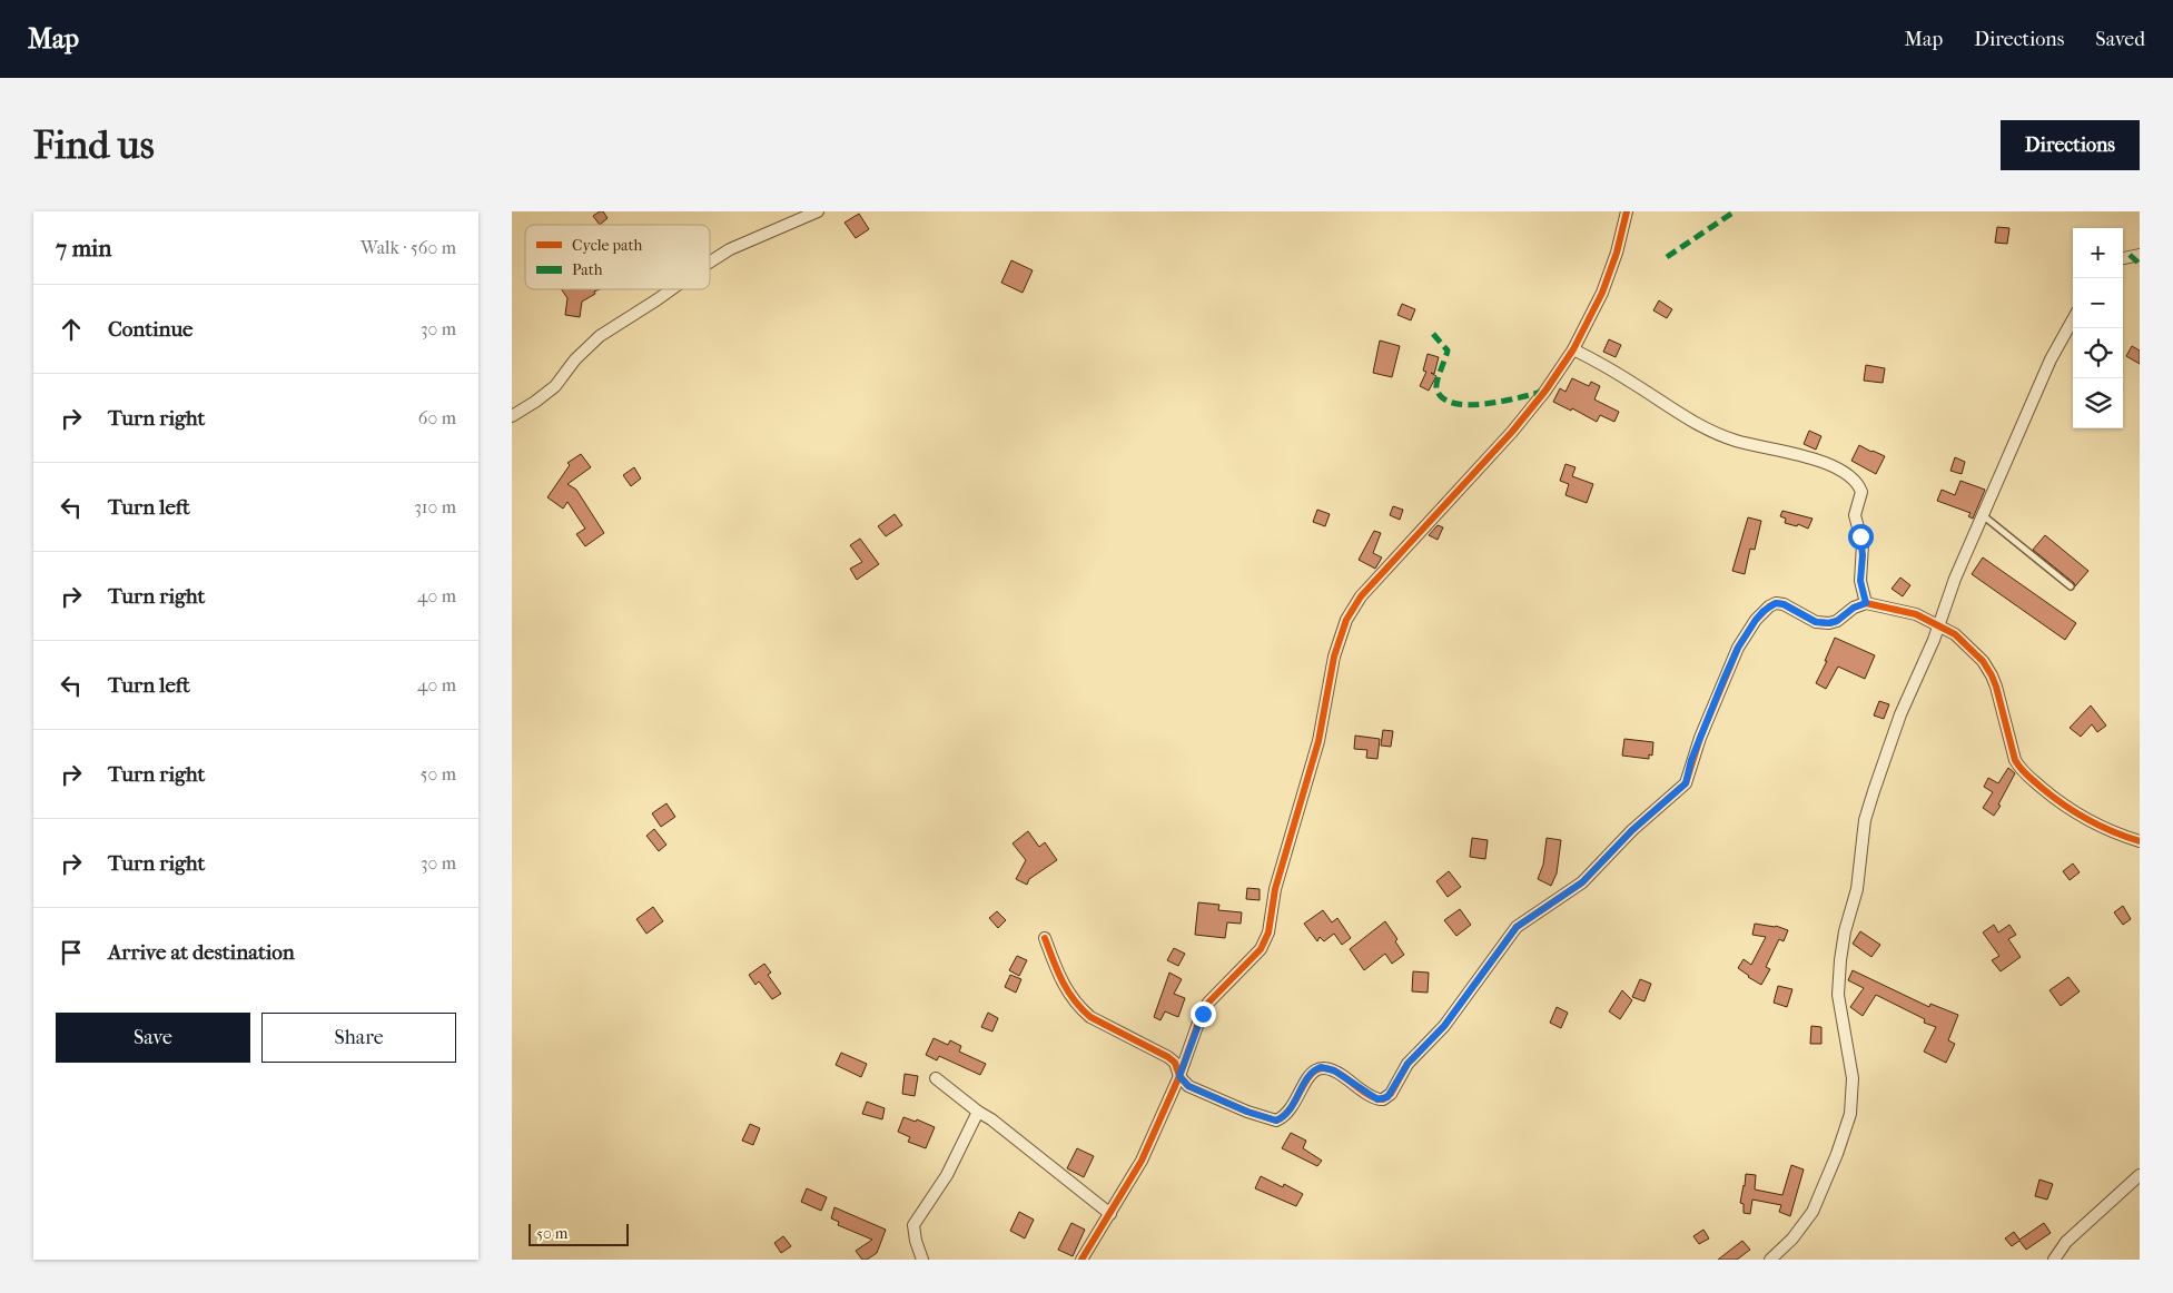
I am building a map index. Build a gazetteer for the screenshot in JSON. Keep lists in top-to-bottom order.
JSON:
{
  "legend": ["Cycle path", "Path"],
  "scale_bar": "50 m",
  "page": {
    "header": "Map",
    "nav": ["Map", "Directions", "Saved"],
    "buttons": [
      "Directions",
      ["Save", "Share"]
    ],
    "title": "Find us",
    "heading": ["7 min", "Walk · 560 m"],
    "map_buttons": ["+", "−"],
    "list": [
      ["Continue", "30 m"],
      ["Turn right", "60 m"],
      ["Turn left", "310 m"],
      ["Turn right", "40 m"],
      ["Turn left", "40 m"],
      ["Turn right", "50 m"],
      ["Turn right", "30 m"],
      "Arrive at destination"
    ],
    "scale": "50 m"
  }
}
